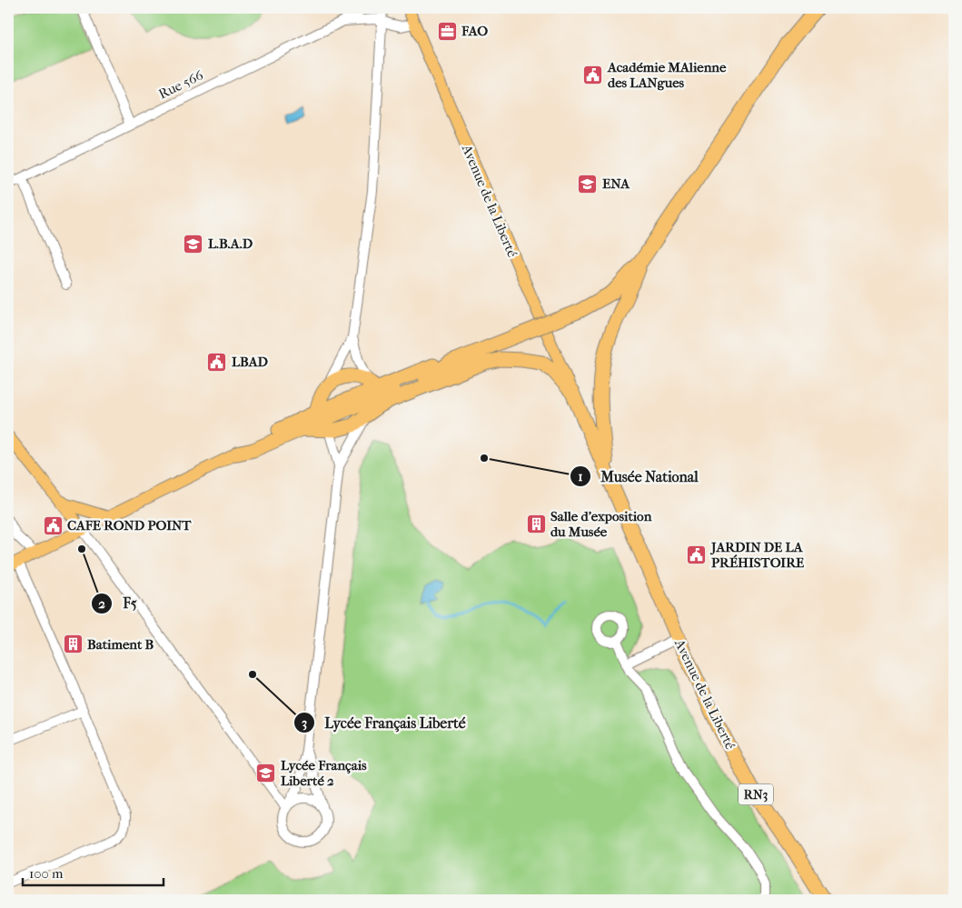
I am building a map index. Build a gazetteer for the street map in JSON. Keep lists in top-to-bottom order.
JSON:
{
  "streets": {
    "highway": ["Avenue de la Liberté", "RN3"],
    "street": ["Rue 566"]
  },
  "places": {
    "office": ["FAO"],
    "public building": [
      "Académie MAlienne des LANgues",
      "LBAD",
      "CAFE ROND POINT",
      "JARDIN DE LA PRÉHISTOIRE"
    ],
    "school or university": ["ENA", "L.B.A.D", "Lycée Français Liberté 2"],
    "other": ["Musée National", "F5", "Lycée Français Liberté"],
    "building": ["Salle d'exposition du Musée", "Batiment B"]
  },
  "scale_bar": "100 m"
}
